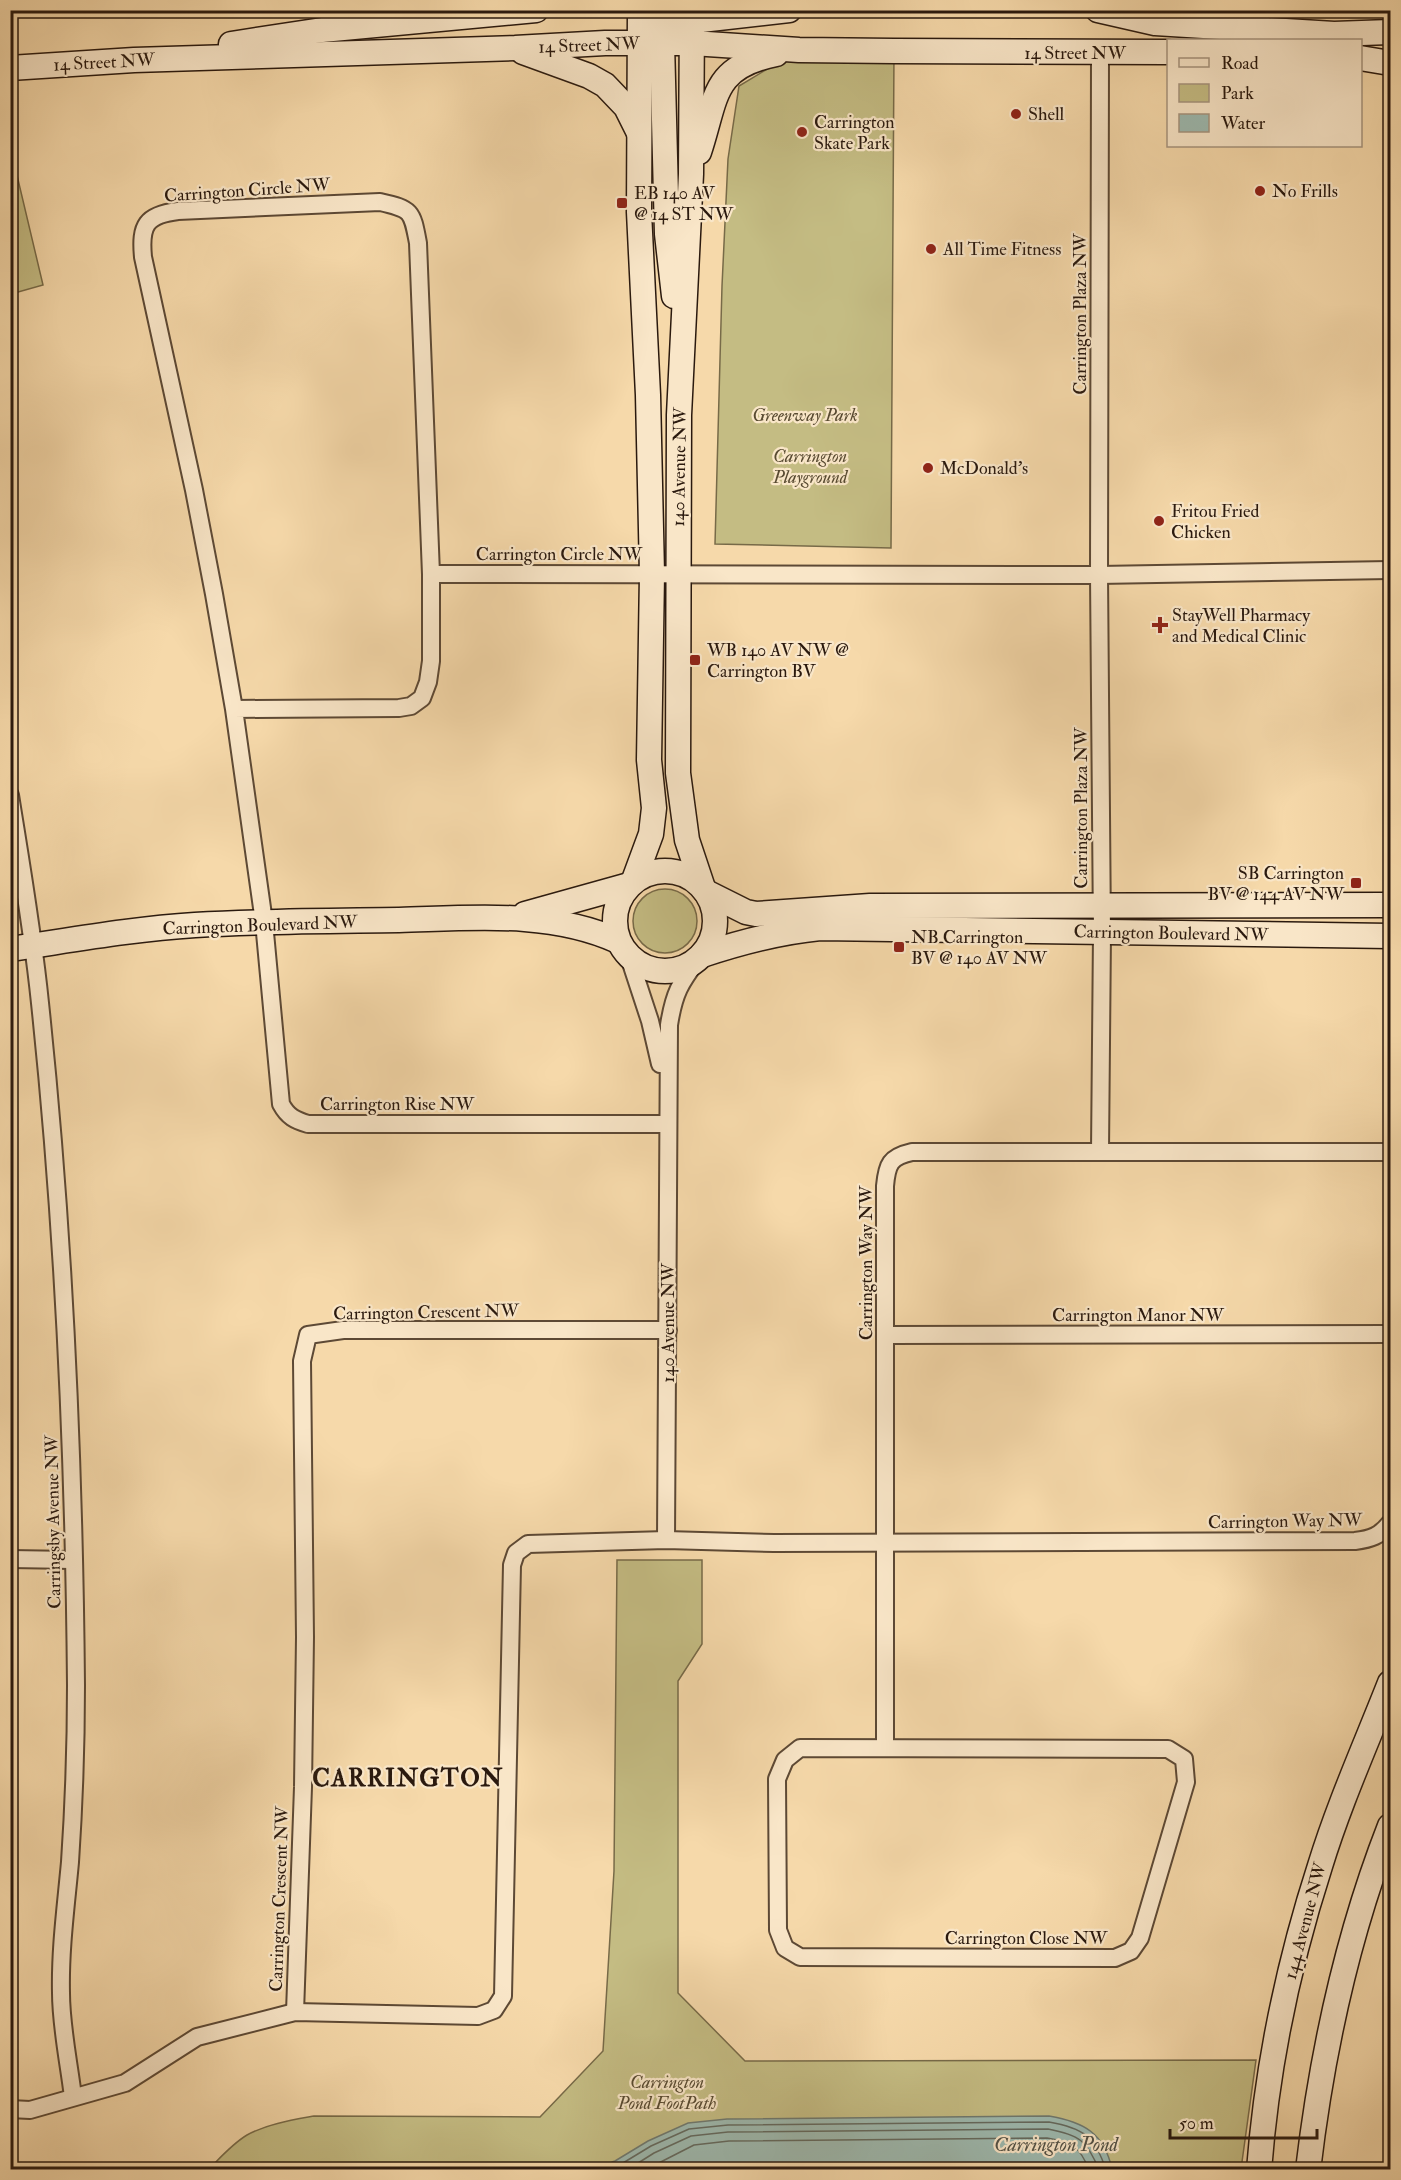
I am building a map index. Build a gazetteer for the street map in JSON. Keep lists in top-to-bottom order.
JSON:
{
  "streets": {
    "street": [
      "14 Street NW",
      "Carrington Circle NW",
      "Carrington Plaza NW",
      "140 Avenue NW",
      "Carrington Boulevard NW",
      "Carrington Rise NW",
      "Carrington Way NW",
      "Carrington Crescent NW",
      "Carrington Manor NW",
      "Carringsby Avenue NW",
      "144 Avenue NW",
      "Carrington Close NW"
    ]
  },
  "crossings": [
    ["14 Street NW", "Carrington Plaza NW"],
    ["14 Street NW", "140 Avenue NW"],
    ["Carrington Circle NW", "140 Avenue NW"],
    ["Carrington Circle NW", "Carrington Boulevard NW"],
    ["Carrington Circle NW", "Carrington Rise NW"],
    ["Carrington Plaza NW", "Carrington Boulevard NW"],
    ["140 Avenue NW", "Carrington Boulevard NW"],
    ["140 Avenue NW", "Carrington Rise NW"],
    ["140 Avenue NW", "Carrington Way NW"],
    ["140 Avenue NW", "Carrington Crescent NW"],
    ["Carrington Boulevard NW", "Carrington Rise NW"],
    ["Carrington Boulevard NW", "Carringsby Avenue NW"],
    ["Carrington Way NW", "Carrington Crescent NW"],
    ["Carrington Way NW", "Carrington Manor NW"]
  ],
  "districts": ["CARRINGTON"],
  "water": ["Carrington Pond"],
  "parks": ["Greenway Park", "Carrington Playground", "Carrington Pond FootPath"],
  "places": {
    "other": [
      "Shell",
      "Carrington Skate Park",
      "No Frills",
      "All Time Fitness",
      "McDonald's",
      "Fritou Fried Chicken"
    ],
    "transit": [
      "EB 140 AV @ 14 ST NW",
      "WB 140 AV NW @ Carrington BV",
      "SB Carrington BV @ 144 AV NW",
      "NB Carrington BV @ 140 AV NW"
    ],
    "health": ["StayWell Pharmacy and Medical Clinic"]
  },
  "legend": ["Road", "Park", "Water"],
  "scale_bar": "50 m"
}
